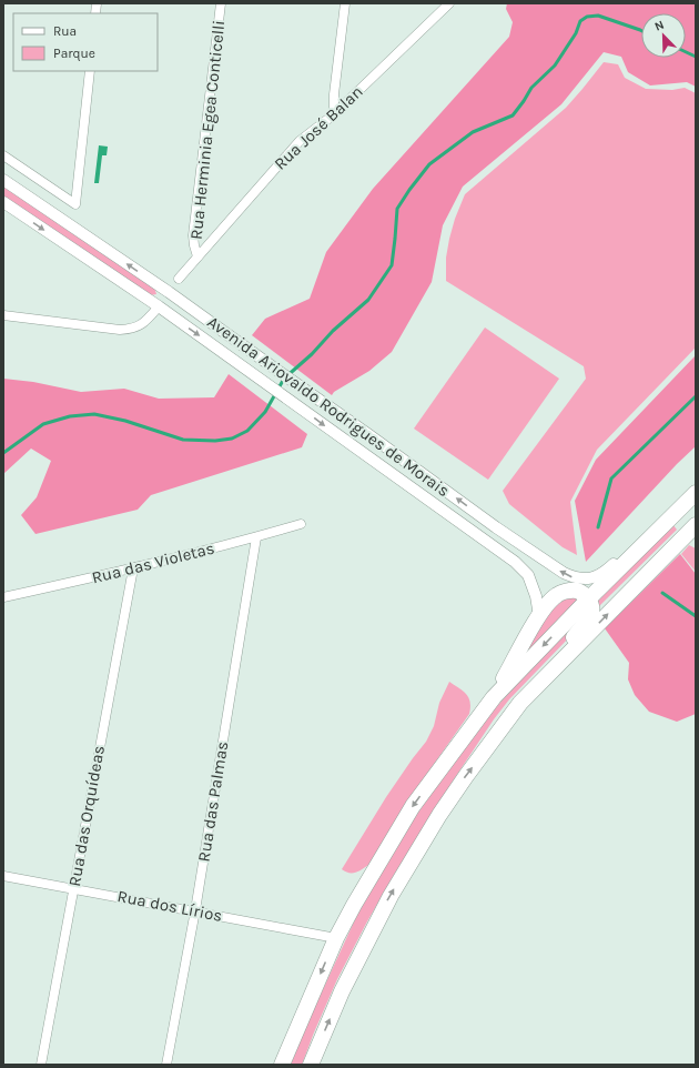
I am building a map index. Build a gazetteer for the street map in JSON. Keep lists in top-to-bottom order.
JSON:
{
  "streets": {
    "street": [
      "Rua José Balan",
      "Rua Herminia Egea Conticelli",
      "Avenida Ariovaldo Rodrigues de Morais",
      "Rua das Violetas",
      "Rua das Palmas",
      "Rua das Orquídeas",
      "Rua dos Lírios"
    ]
  },
  "crossings": [
    ["Rua José Balan", "Rua Herminia Egea Conticelli"],
    ["Rua das Violetas", "Rua das Palmas"],
    ["Rua das Violetas", "Rua das Orquídeas"],
    ["Rua das Palmas", "Rua dos Lírios"],
    ["Rua das Orquídeas", "Rua dos Lírios"]
  ],
  "legend": ["Rua", "Parque"],
  "north": "top left"
}
